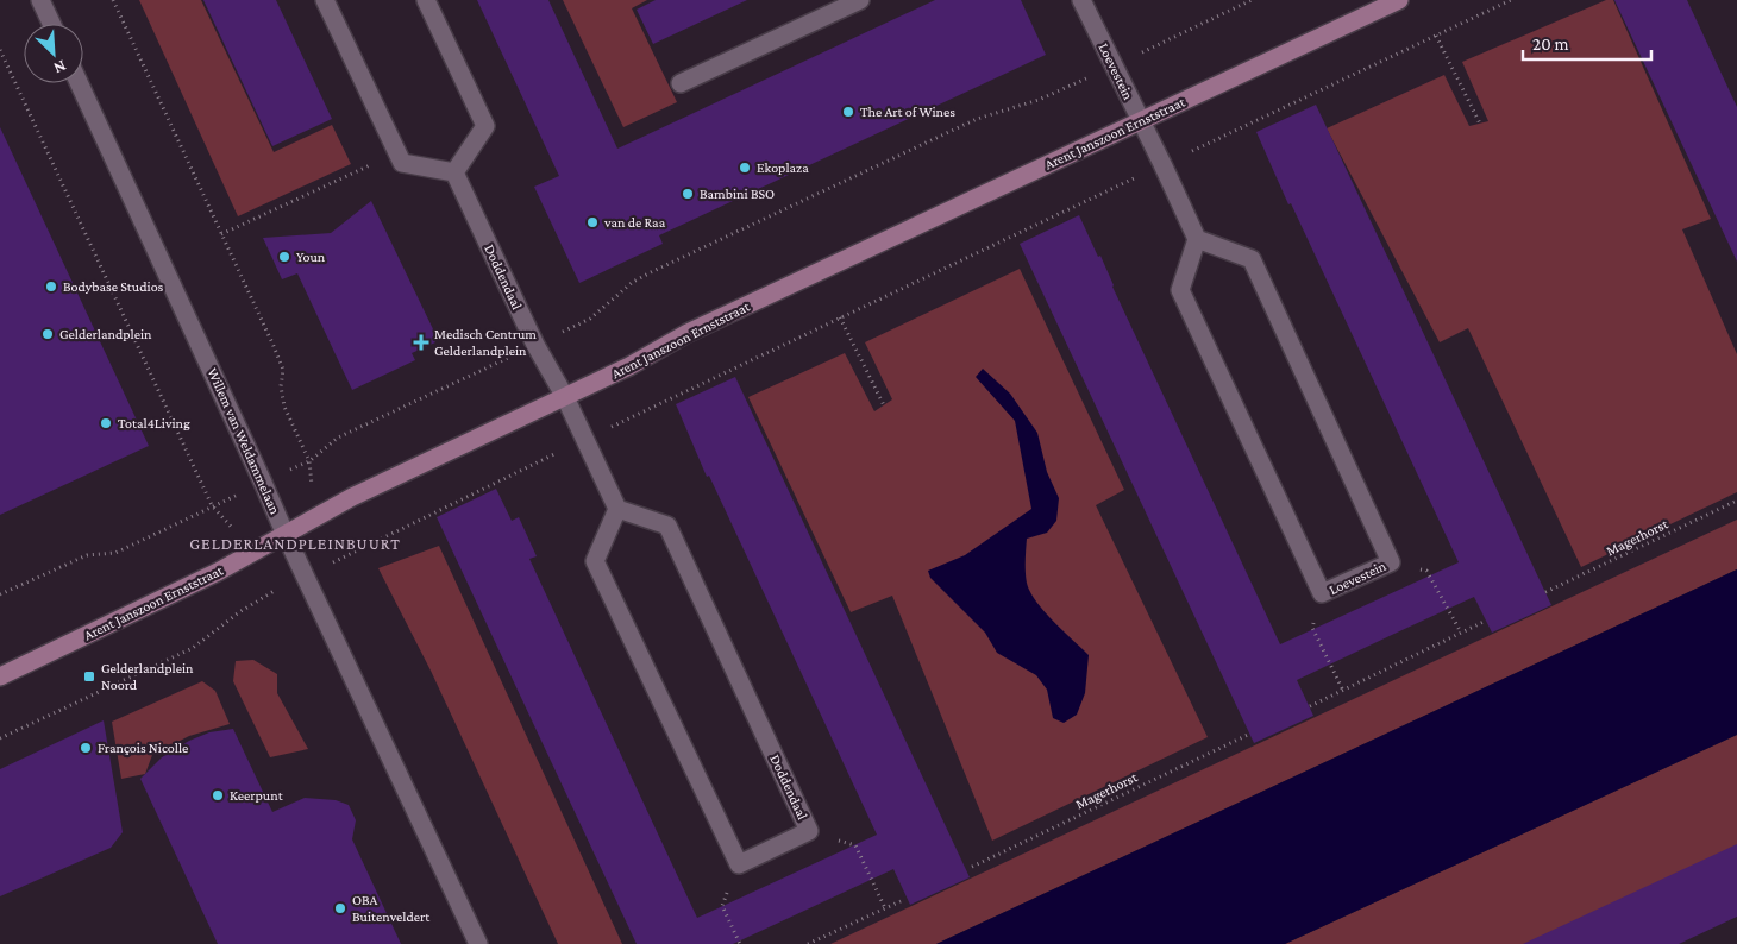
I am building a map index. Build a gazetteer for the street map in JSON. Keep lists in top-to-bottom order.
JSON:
{
  "streets": {
    "street": [
      "Loevestein",
      "Arent Janszoon Ernststraat",
      "Doddendaal",
      "Willem van Weldammelaan"
    ],
    "path": ["Magerhorst"]
  },
  "crossings": [
    ["Loevestein", "Arent Janszoon Ernststraat"],
    ["Arent Janszoon Ernststraat", "Doddendaal"],
    ["Arent Janszoon Ernststraat", "Willem van Weldammelaan"]
  ],
  "districts": ["GELDERLANDPLEINBUURT"],
  "places": {
    "other": [
      "The Art of Wines",
      "Ekoplaza",
      "Bambini BSO",
      "van de Raa",
      "Youn",
      "Bodybase Studios",
      "Gelderlandplein",
      "Total4Living",
      "François Nicolle",
      "Keerpunt",
      "OBA Buitenveldert"
    ],
    "health": ["Medisch Centrum Gelderlandplein"],
    "transit": ["Gelderlandplein Noord"]
  },
  "scale_bar": "20 m",
  "north": "bottom right"
}
